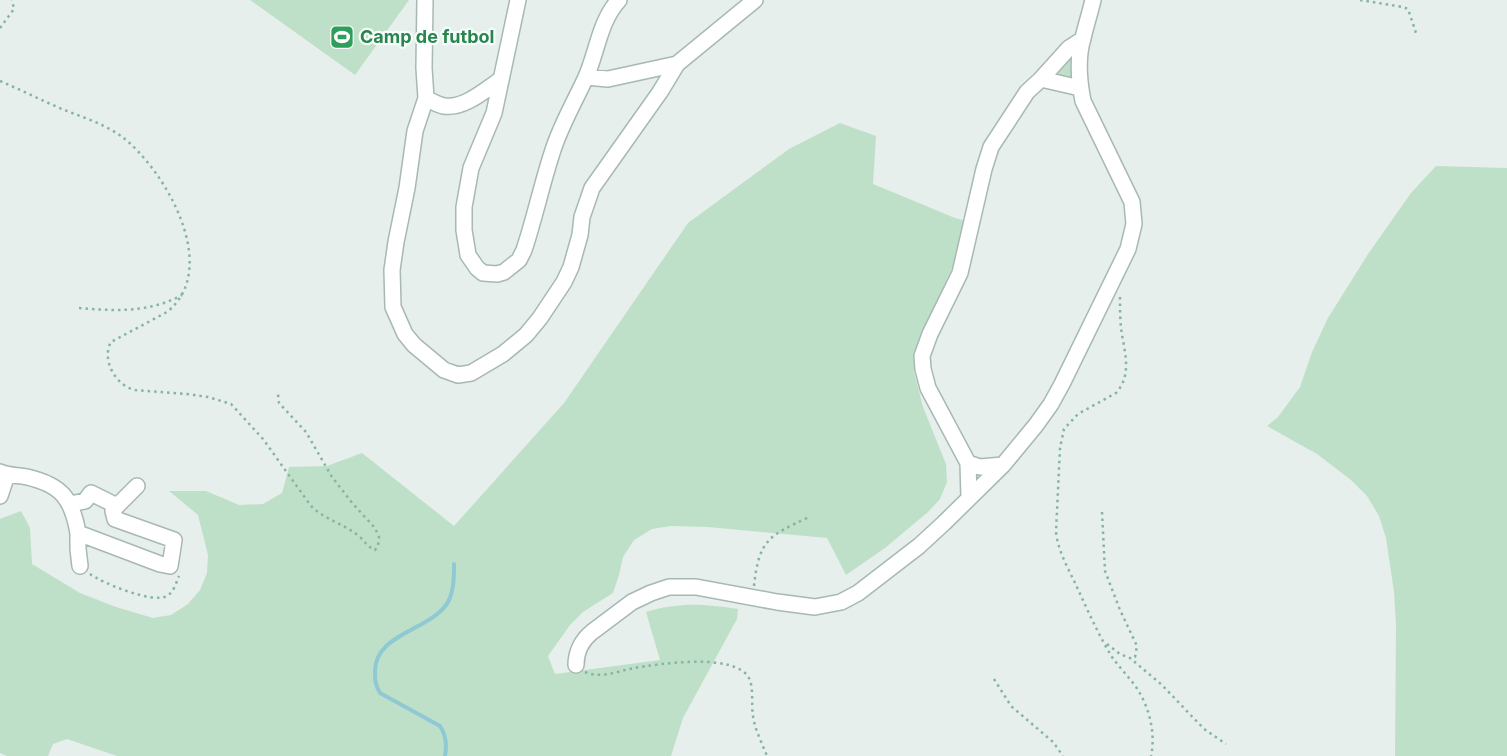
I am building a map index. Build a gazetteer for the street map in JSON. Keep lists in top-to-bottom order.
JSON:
{
  "places": {
    "sports": ["Camp de futbol"]
  }
}
